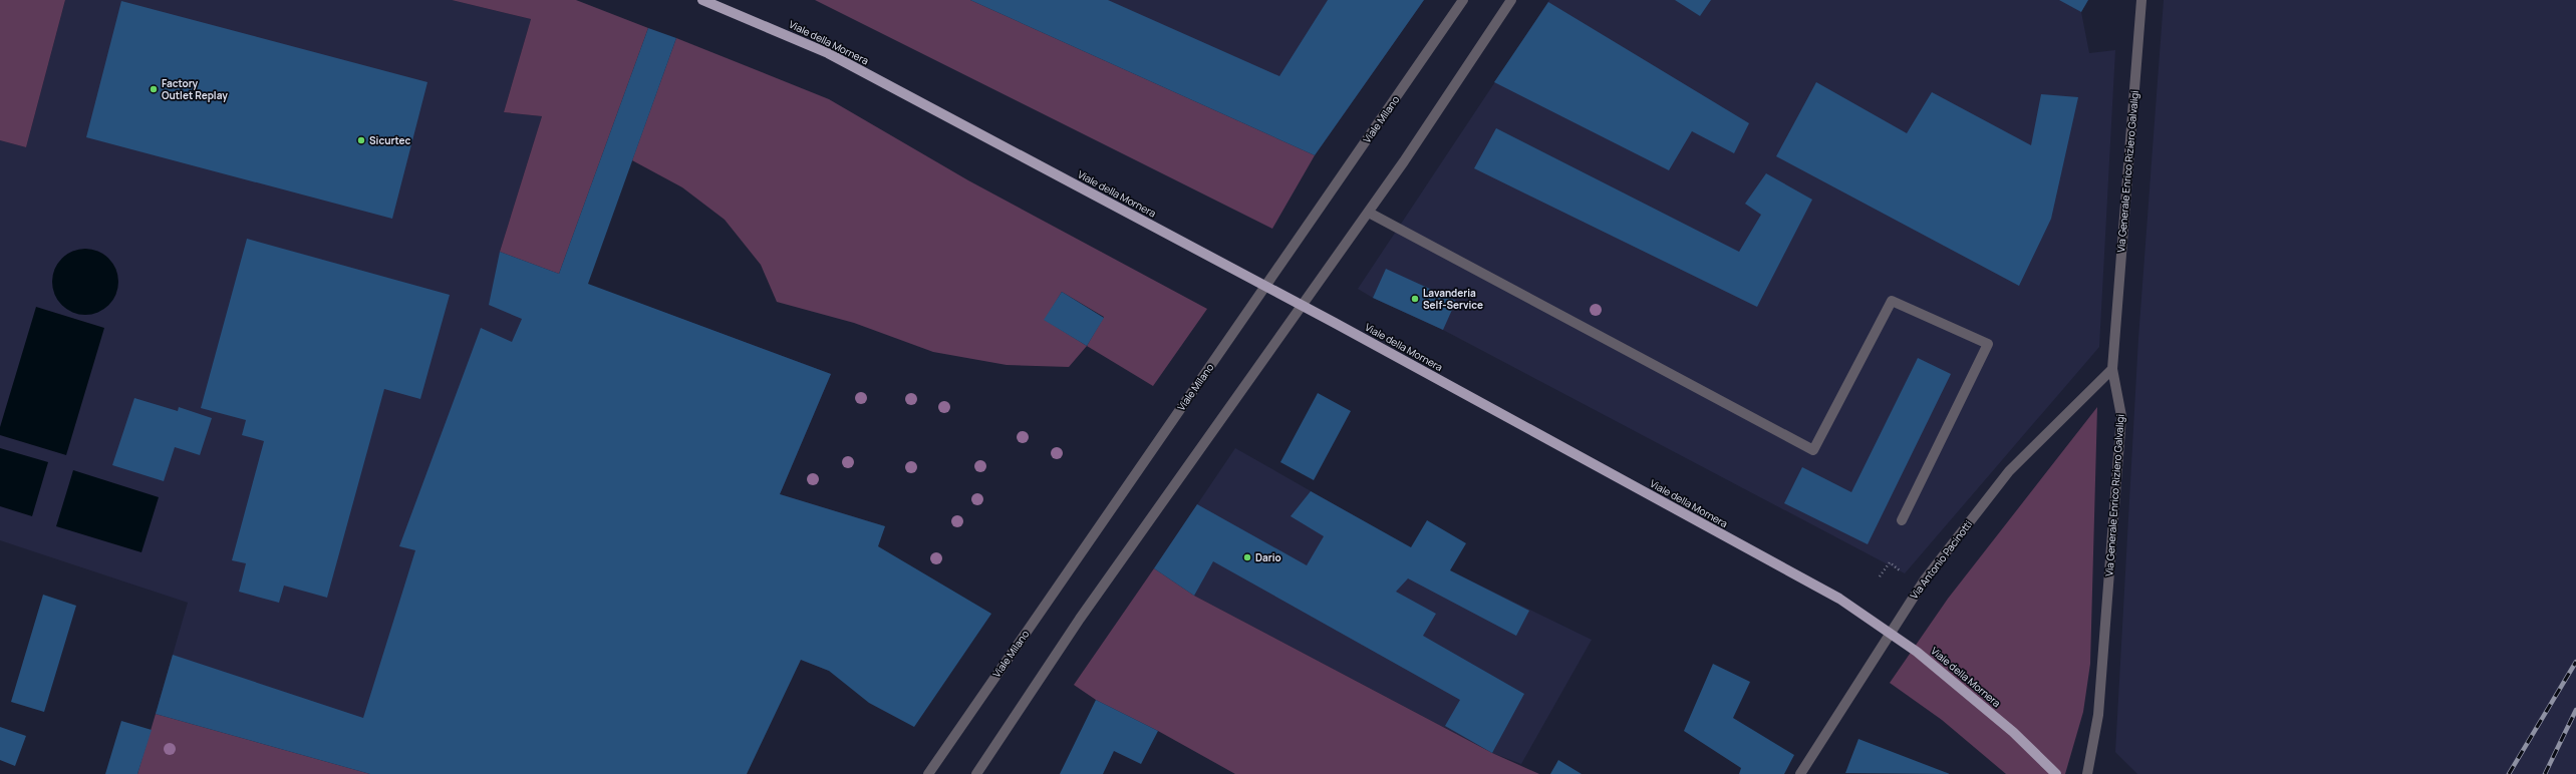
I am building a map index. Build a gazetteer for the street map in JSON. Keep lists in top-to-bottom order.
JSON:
{
  "streets": {
    "main road": ["Viale della Mornera"],
    "street": ["Viale Milano", "Via Generale Enrico Riziero Galvaligi", "Via Antonio Pacinotti"]
  },
  "crossings": [
    ["Via Generale Enrico Riziero Galvaligi", "Via Antonio Pacinotti"]
  ],
  "places": [
    "Factory Outlet Replay",
    "Sicurtec",
    "Lavanderia Self-Service",
    "Dario"
  ]
}
